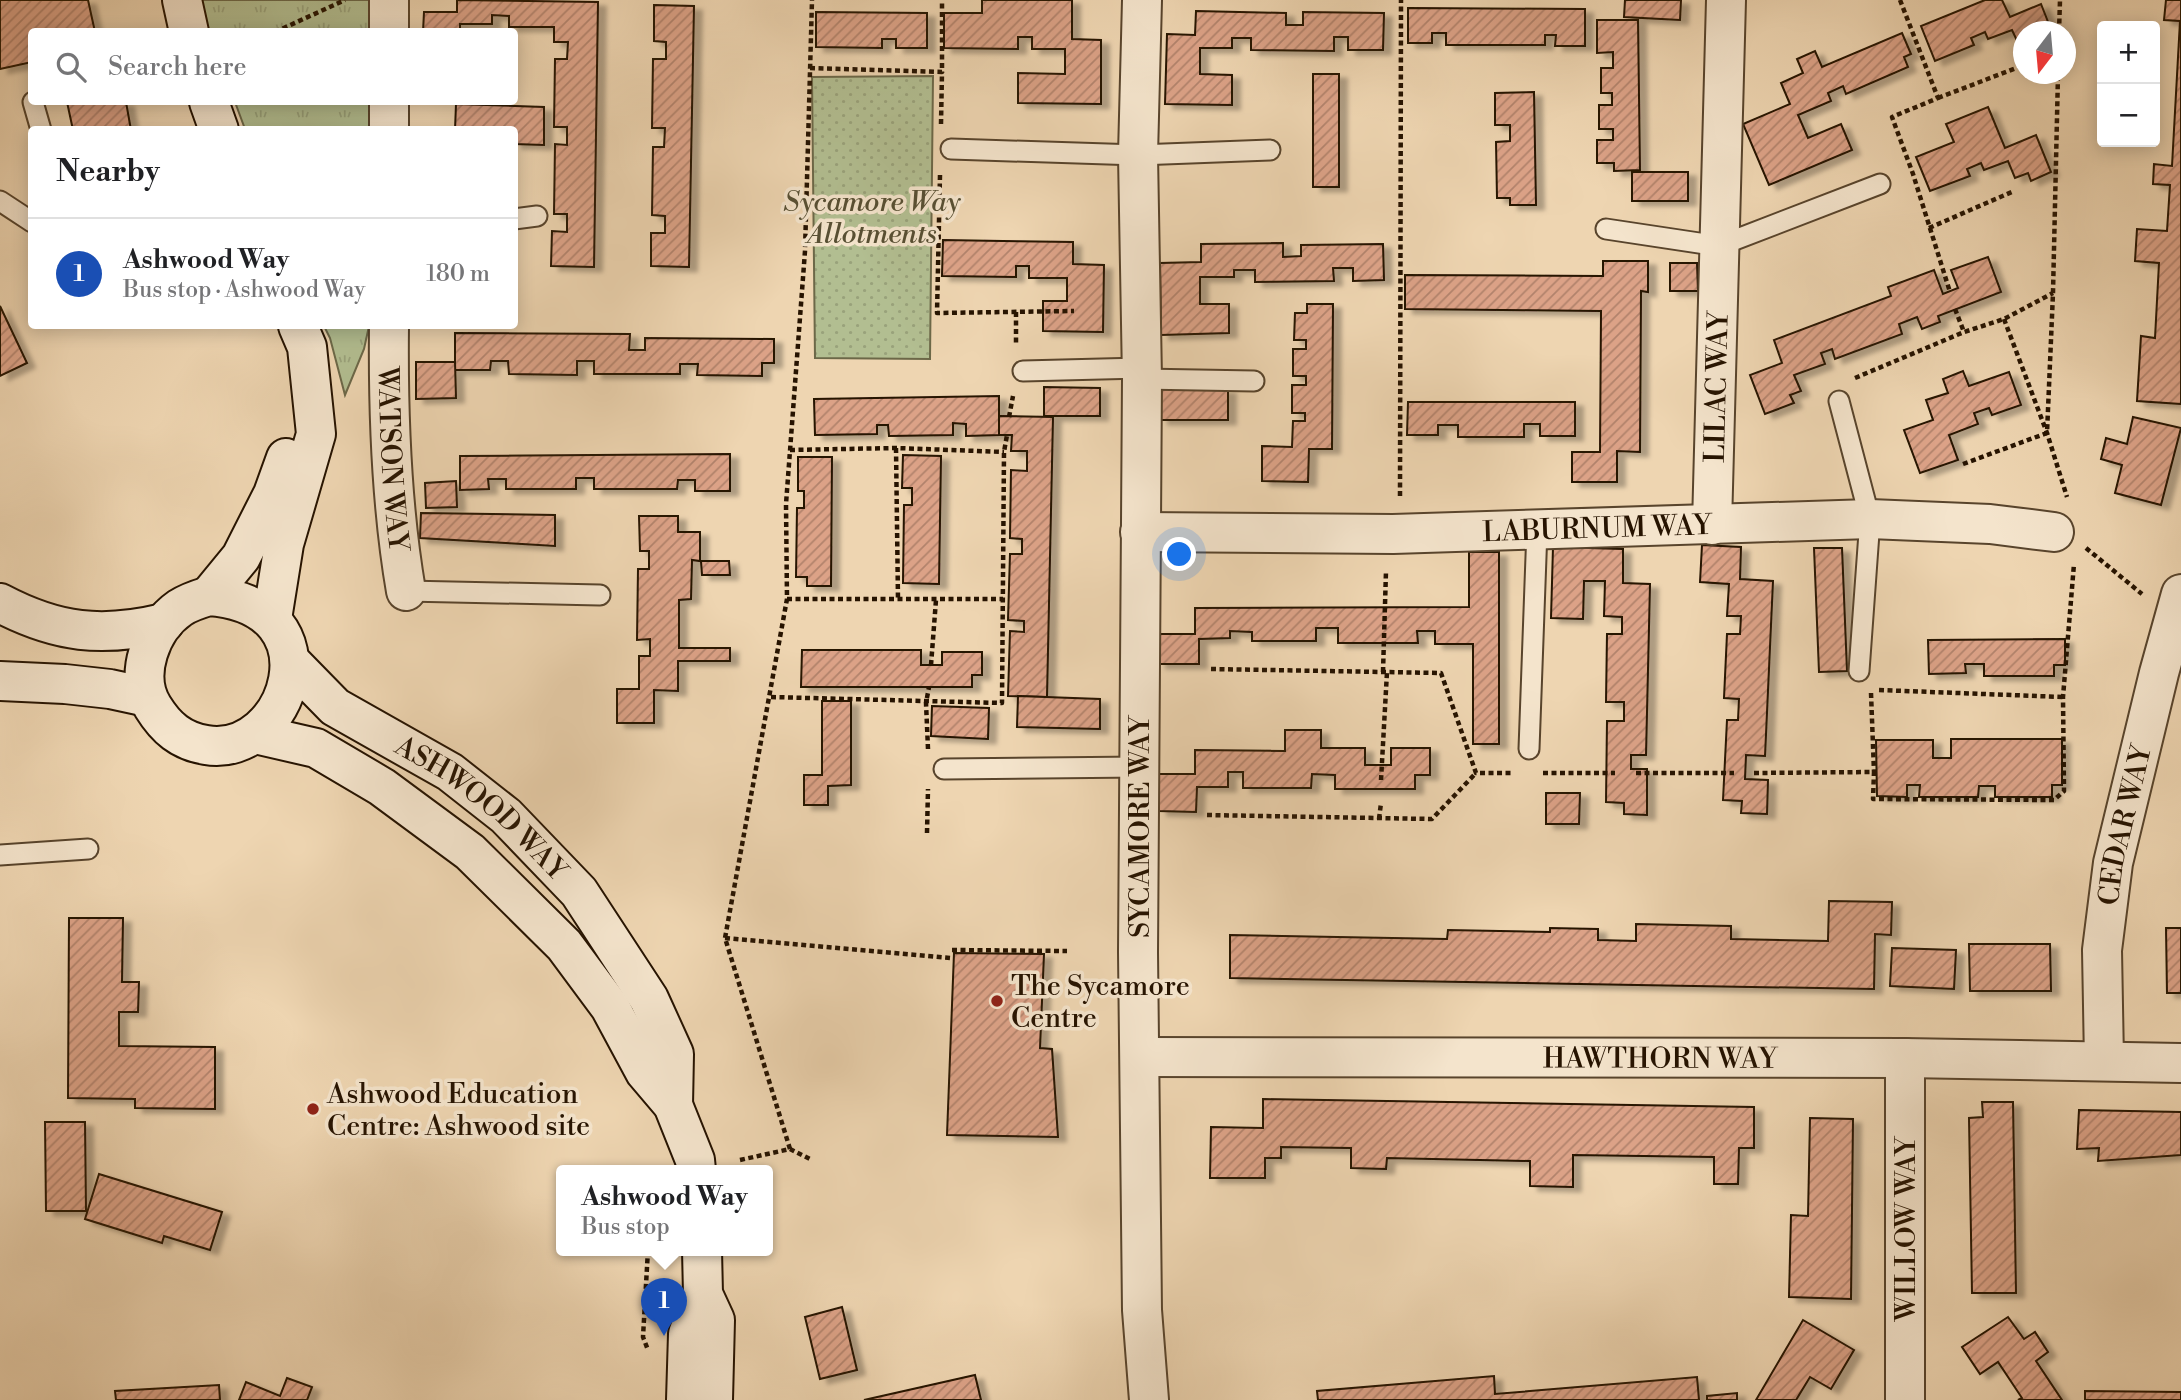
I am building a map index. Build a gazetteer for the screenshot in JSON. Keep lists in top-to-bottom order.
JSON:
{
  "streets": {
    "street": [
      "LILAC WAY",
      "WATSON WAY",
      "LABURNUM WAY",
      "ASHWOOD WAY",
      "CEDAR WAY",
      "SYCAMORE WAY",
      "HAWTHORN WAY",
      "WILLOW WAY"
    ]
  },
  "crossings": [
    ["LILAC WAY", "LABURNUM WAY"],
    ["LABURNUM WAY", "SYCAMORE WAY"],
    ["CEDAR WAY", "HAWTHORN WAY"],
    ["SYCAMORE WAY", "HAWTHORN WAY"],
    ["HAWTHORN WAY", "WILLOW WAY"]
  ],
  "parks": ["Sycamore Way Allotments"],
  "places": ["The Sycamore Centre", "Ashwood Education Centre: Ashwood site"],
  "north": "bottom",
  "page": {
    "map_buttons": ["+", "−"],
    "search": "Search here",
    "heading": "Nearby",
    "list": [
      {
        "mark": "1",
        "name": "Ashwood Way",
        "note": "Bus stop · Ashwood Way",
        "value": "180 m"
      }
    ],
    "popup": ["Ashwood Way", "Bus stop"],
    "pins": "1"
  }
}
